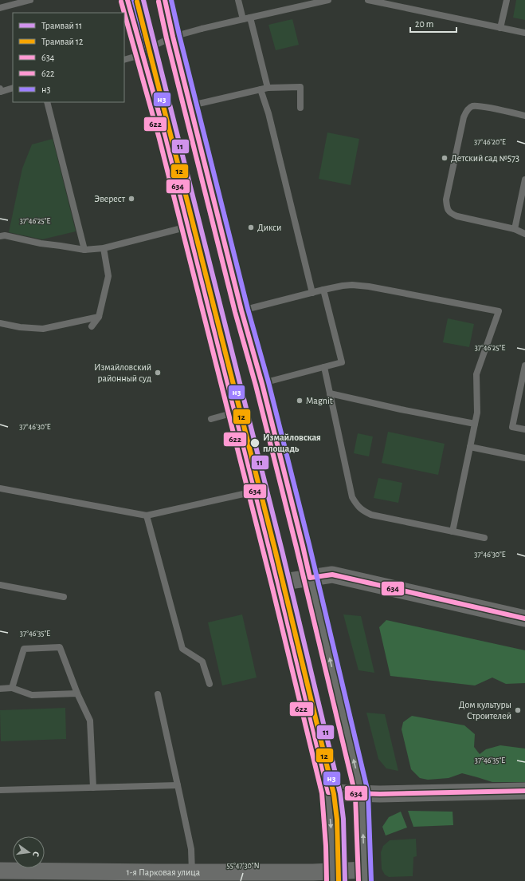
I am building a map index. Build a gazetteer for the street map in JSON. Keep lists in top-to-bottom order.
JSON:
{
  "streets": {
    "street": ["1-я Парковая улица"]
  },
  "places": [
    "Детский сад №573",
    "Эверест",
    "Дикси",
    "Измайловский районный суд",
    "Magnit",
    "Измайловская площадь",
    "Дом культуры Строителей"
  ],
  "lines": [
    "tram line 11",
    "transit line 634",
    "transit line н3",
    "tram line 12",
    "transit line 622"
  ],
  "legend": [
    "Трамвай 11",
    "Трамвай 12",
    "634",
    "622",
    "н3"
  ],
  "scale_bar": "20 m",
  "north": "right",
  "coordinates": [
    "37°46'20\"E",
    "37°46'25\"E",
    "37°46'30\"E",
    "37°46'35\"E",
    "55°47'30\"N"
  ]
}
